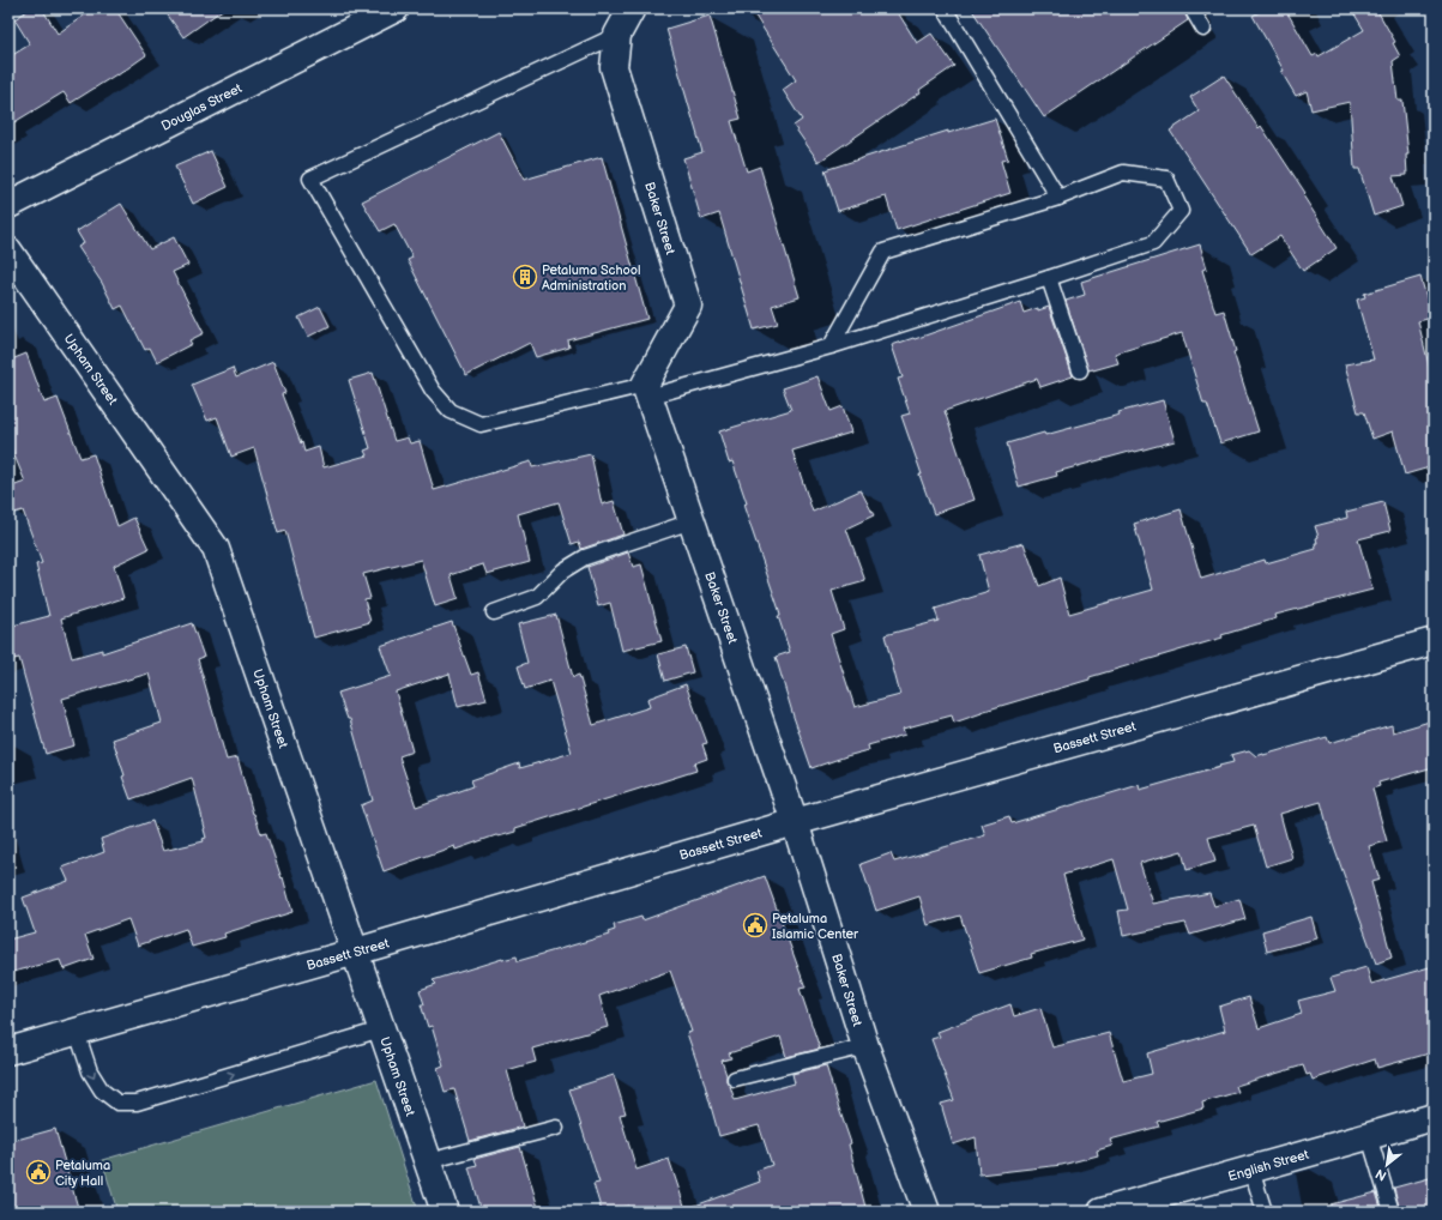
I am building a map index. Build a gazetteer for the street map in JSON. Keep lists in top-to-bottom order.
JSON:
{
  "streets": {
    "street": [
      "Douglas Street",
      "Baker Street",
      "Upham Street",
      "Bassett Street",
      "English Street"
    ]
  },
  "crossings": [
    ["Baker Street", "Bassett Street"],
    ["Upham Street", "Bassett Street"]
  ],
  "places": {
    "building": ["Petaluma School Administration"],
    "public building": ["Petaluma Islamic Center", "Petaluma City Hall"]
  },
  "north": "bottom left"
}
